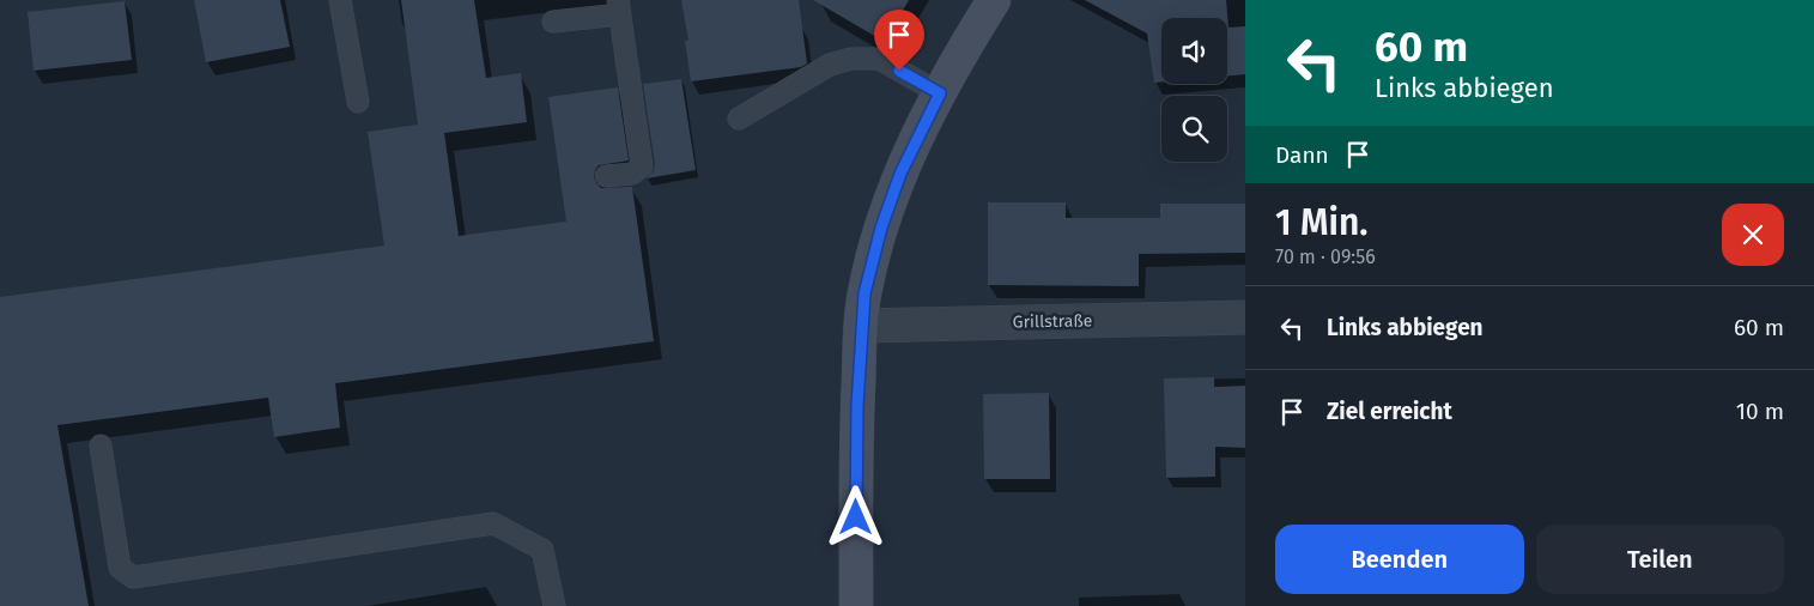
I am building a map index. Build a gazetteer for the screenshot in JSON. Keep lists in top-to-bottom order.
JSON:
{
  "streets": {
    "street": ["Grillstraße"]
  },
  "page": {
    "turn": ["60 m", "Links abbiegen"],
    "then": "Dann",
    "heading": ["1 Min.", "70 m · 09:56"],
    "list": [
      {
        "name": "Links abbiegen",
        "value": "60 m"
      },
      {
        "name": "Ziel erreicht",
        "value": "10 m"
      }
    ],
    "buttons": ["Beenden", "Teilen"]
  }
}
